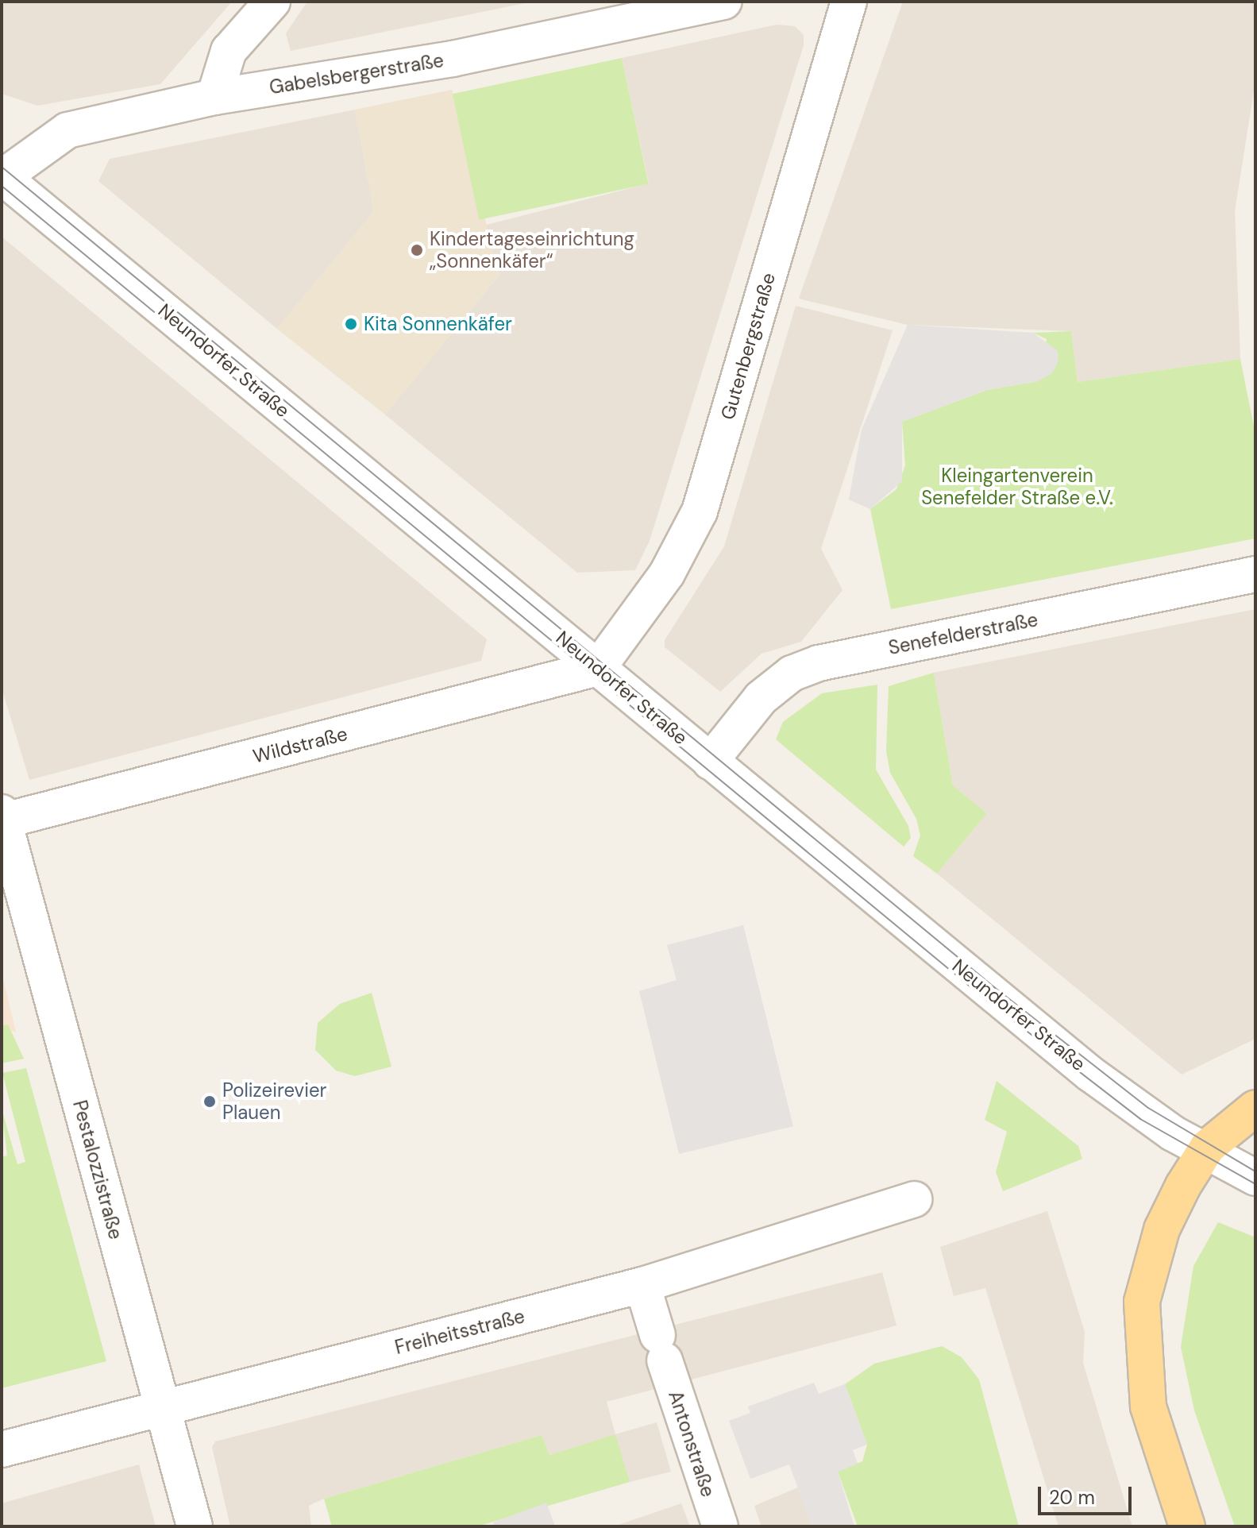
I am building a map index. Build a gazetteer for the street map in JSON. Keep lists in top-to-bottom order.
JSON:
{
  "streets": {
    "street": [
      "Gabelsbergerstraße",
      "Gutenbergstraße",
      "Neundorfer Straße",
      "Senefelderstraße",
      "Wildstraße",
      "Pestalozzistraße",
      "Freiheitsstraße",
      "Antonstraße"
    ]
  },
  "crossings": [
    ["Gabelsbergerstraße", "Neundorfer Straße"],
    ["Gutenbergstraße", "Neundorfer Straße"],
    ["Gutenbergstraße", "Wildstraße"],
    ["Neundorfer Straße", "Senefelderstraße"],
    ["Neundorfer Straße", "Wildstraße"],
    ["Wildstraße", "Pestalozzistraße"],
    ["Pestalozzistraße", "Freiheitsstraße"],
    ["Freiheitsstraße", "Antonstraße"]
  ],
  "parks": ["Kleingartenverein Senefelder Straße e.V."],
  "places": ["Kindertageseinrichtung „Sonnenkäfer“", "Kita Sonnenkäfer", "Polizeirevier Plauen"],
  "scale_bar": "20 m"
}
